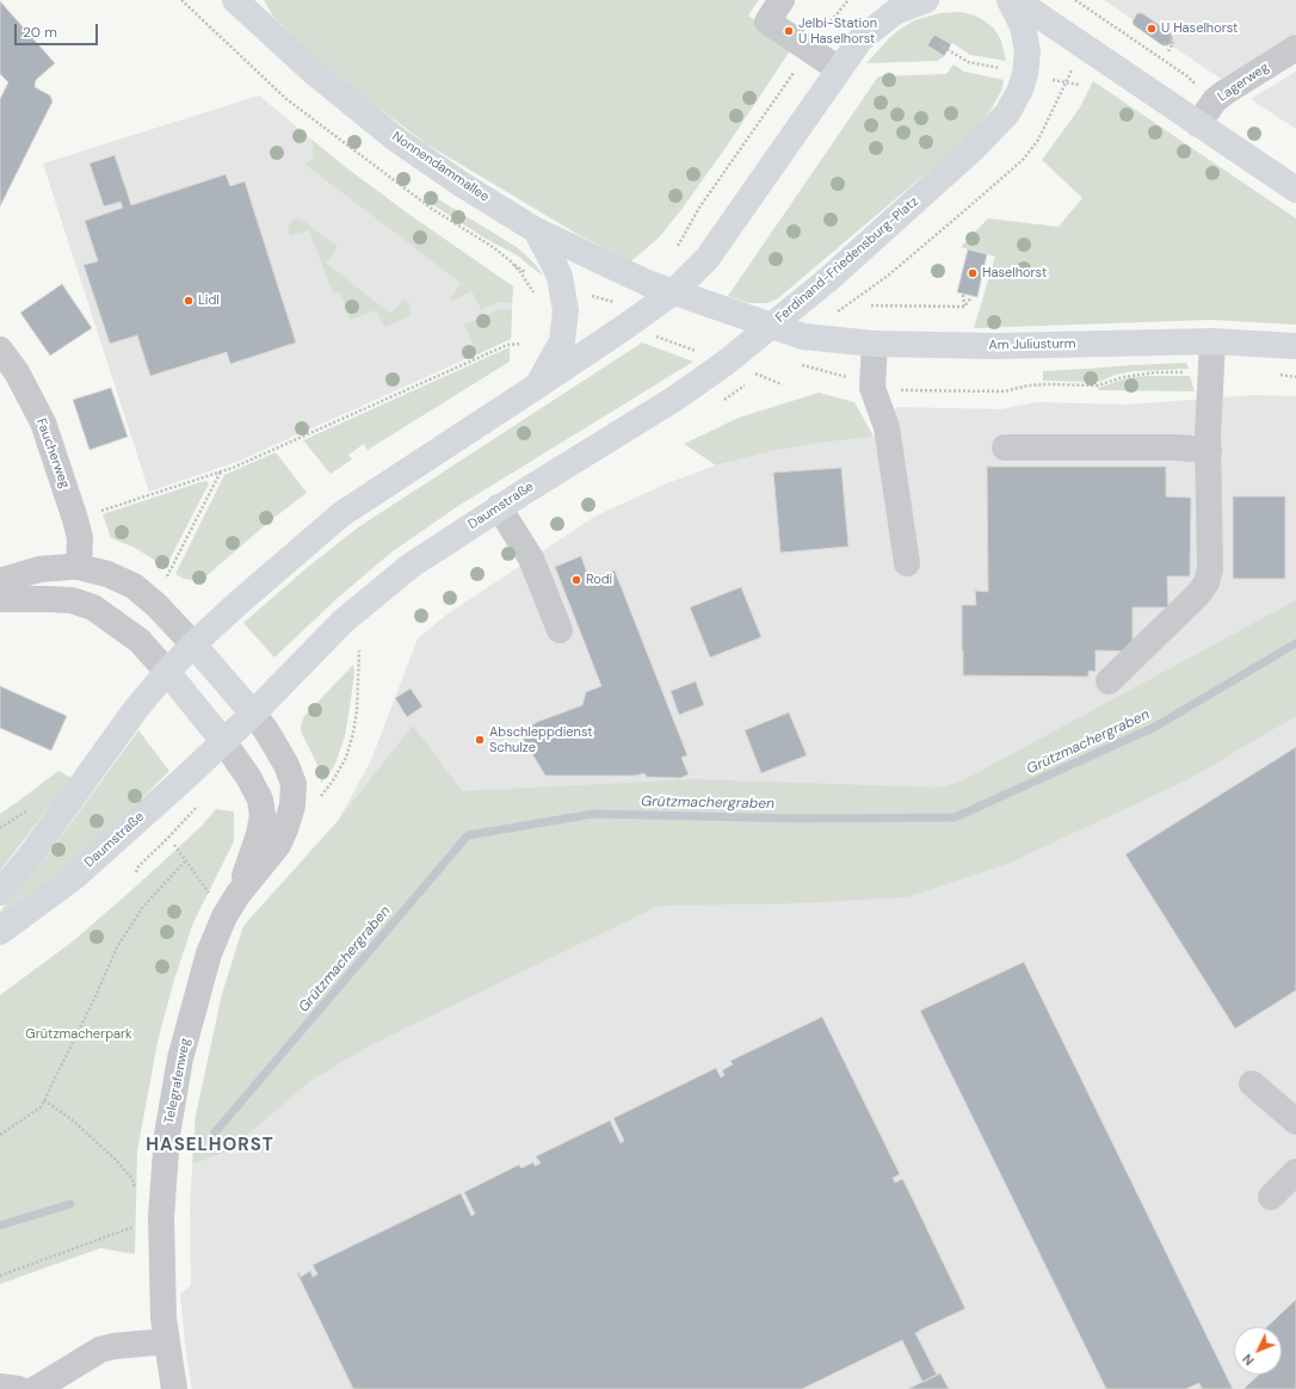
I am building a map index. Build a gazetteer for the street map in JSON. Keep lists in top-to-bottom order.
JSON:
{
  "streets": {
    "main road": [
      "Nonnendammallee",
      "Ferdinand-Friedensburg-Platz",
      "Am Juliusturm",
      "Daumstraße"
    ],
    "street": ["Lagerweg", "Faucherweg", "Telegrafenweg"]
  },
  "crossings": [
    ["Nonnendammallee", "Ferdinand-Friedensburg-Platz"],
    ["Ferdinand-Friedensburg-Platz", "Am Juliusturm"],
    ["Ferdinand-Friedensburg-Platz", "Daumstraße"],
    ["Am Juliusturm", "Daumstraße"],
    ["Daumstraße", "Telegrafenweg"]
  ],
  "districts": ["HASELHORST"],
  "water": ["Grützmachergraben"],
  "parks": ["Grützmacherpark"],
  "places": [
    "U Haselhorst",
    "Jelbi-Station U Haselhorst",
    "Haselhorst",
    "Lidl",
    "Rodi",
    "Abschleppdienst Schulze"
  ],
  "scale_bar": "20 m",
  "north": "bottom left"
}
